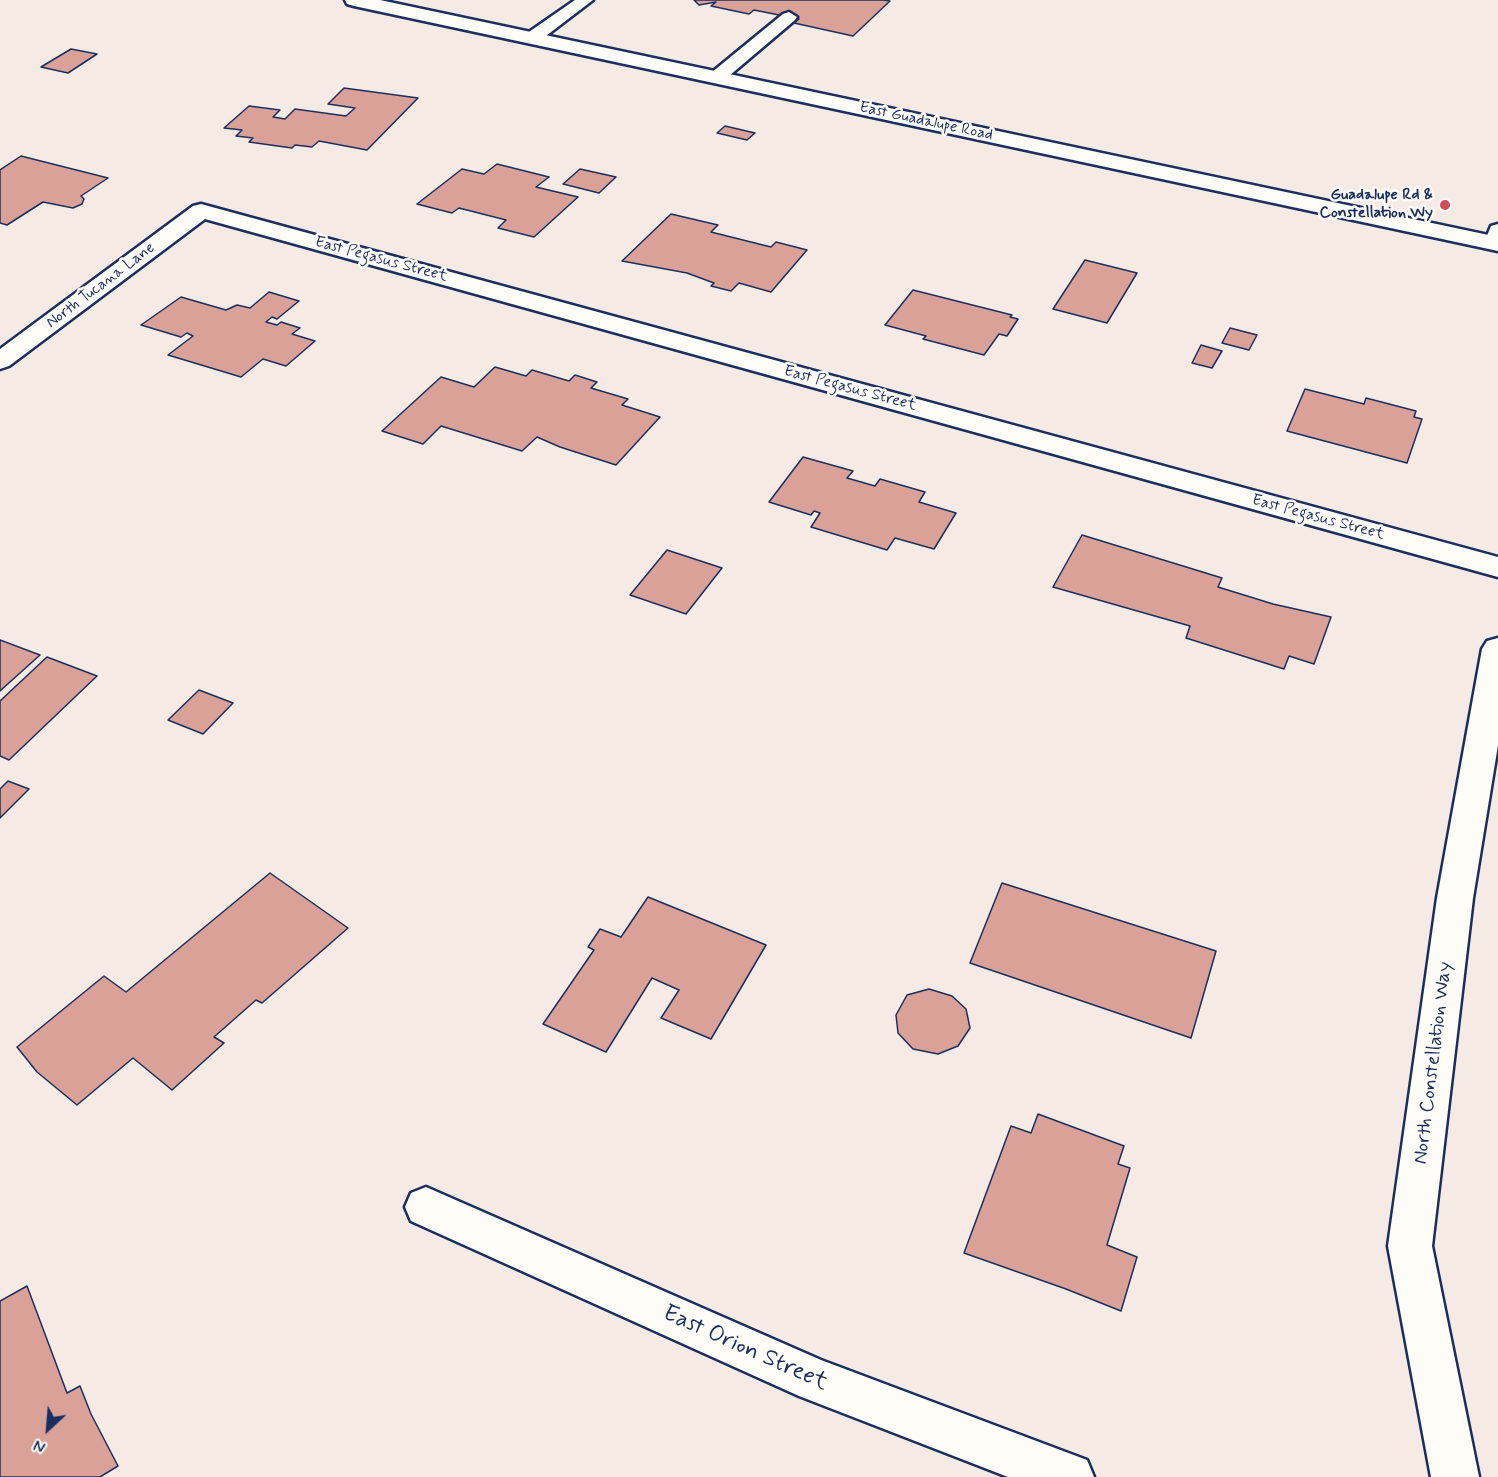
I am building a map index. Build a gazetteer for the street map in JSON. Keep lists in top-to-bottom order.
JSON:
{
  "streets": {
    "street": [
      "East Guadalupe Road",
      "East Pegasus Street",
      "North Tucana Lane",
      "North Constellation Way",
      "East Orion Street"
    ]
  },
  "crossings": [
    ["East Pegasus Street", "North Tucana Lane"]
  ],
  "places": ["Guadalupe Rd & Constellation Wy"],
  "north": "bottom left"
}
